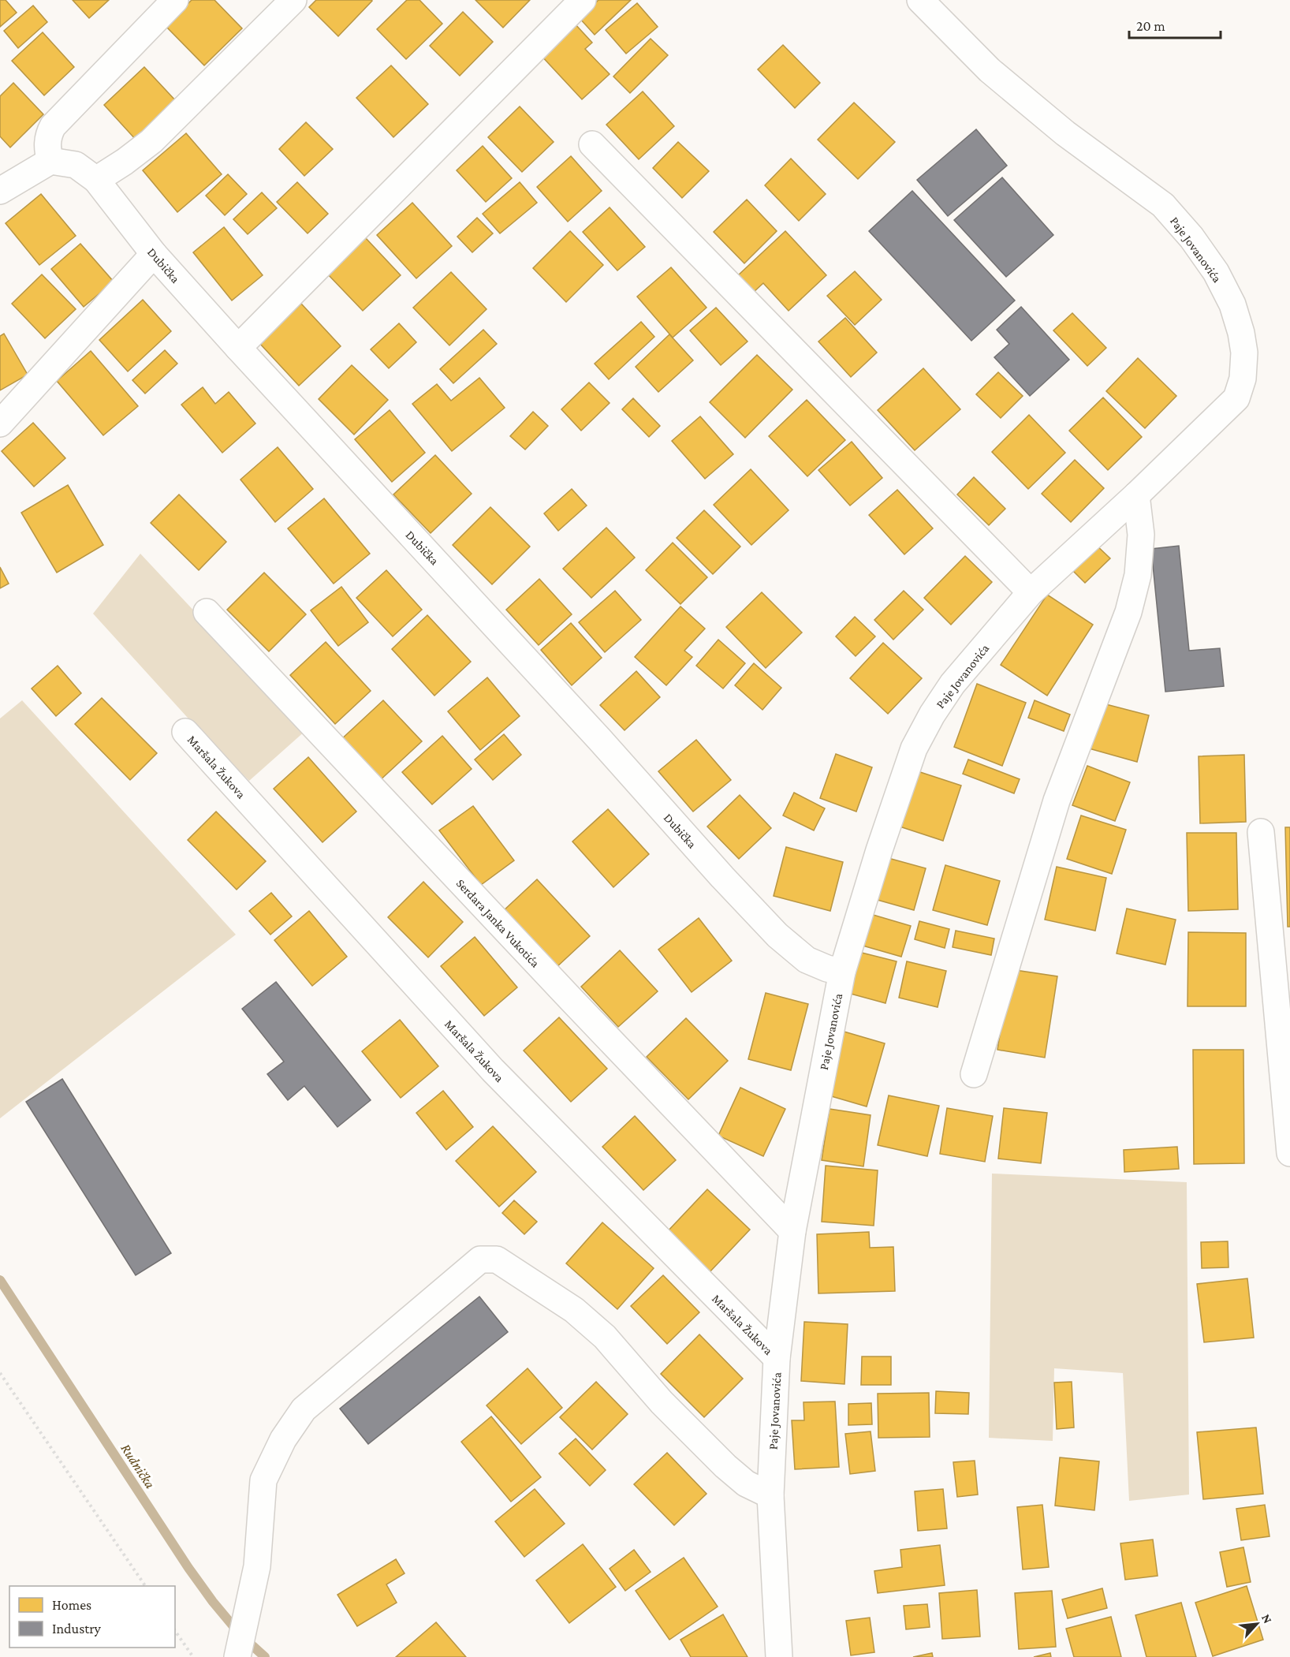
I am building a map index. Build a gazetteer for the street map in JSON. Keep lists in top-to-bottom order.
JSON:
{
  "streets": {
    "street": [
      "Paje Jovanovića",
      "Dubička",
      "Maršala Žukova",
      "Serdara Janka Vukotića"
    ]
  },
  "crossings": [
    ["Paje Jovanovića", "Dubička"],
    ["Paje Jovanovića", "Maršala Žukova"],
    ["Paje Jovanovića", "Serdara Janka Vukotića"]
  ],
  "water": ["Rudnička"],
  "legend": ["Homes", "Industry"],
  "scale_bar": "20 m",
  "north": "top right"
}
